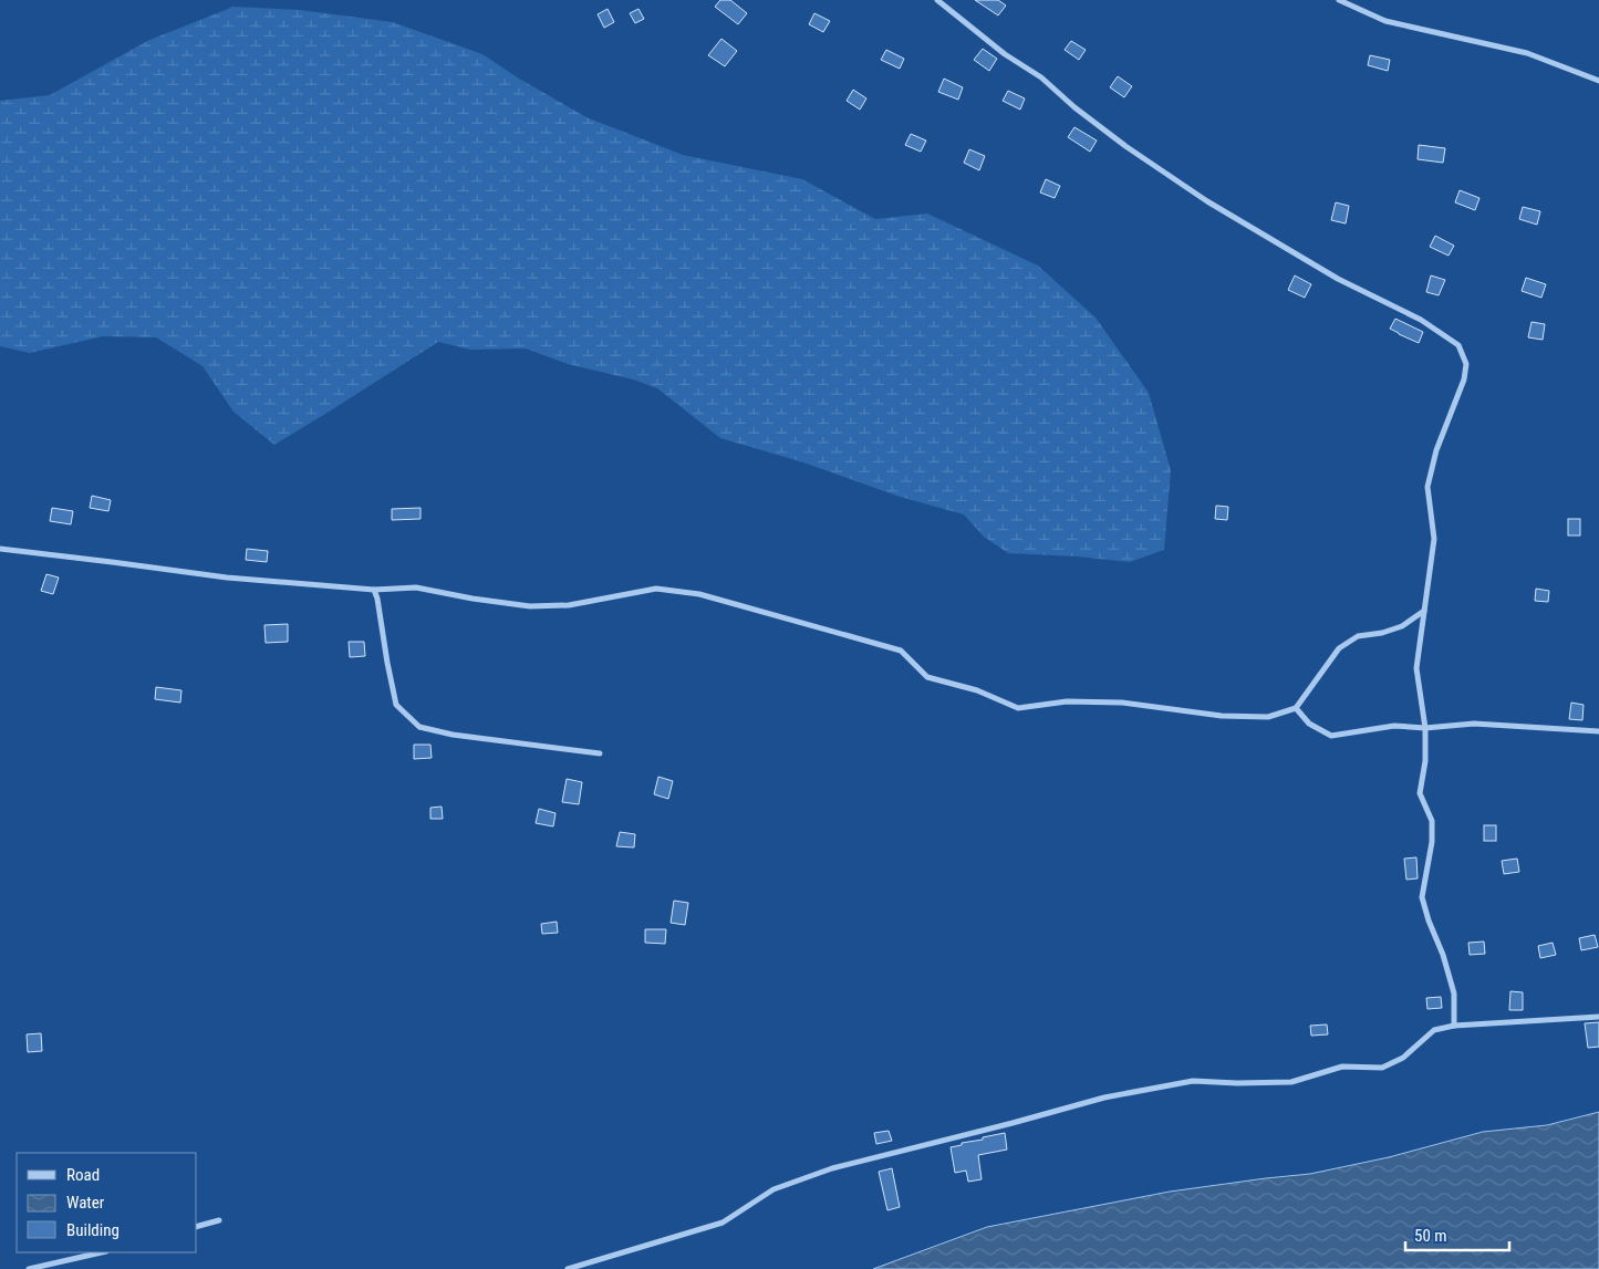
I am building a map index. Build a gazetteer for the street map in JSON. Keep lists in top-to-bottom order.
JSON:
{
  "legend": ["Road", "Water", "Building"],
  "scale_bar": "50 m"
}
